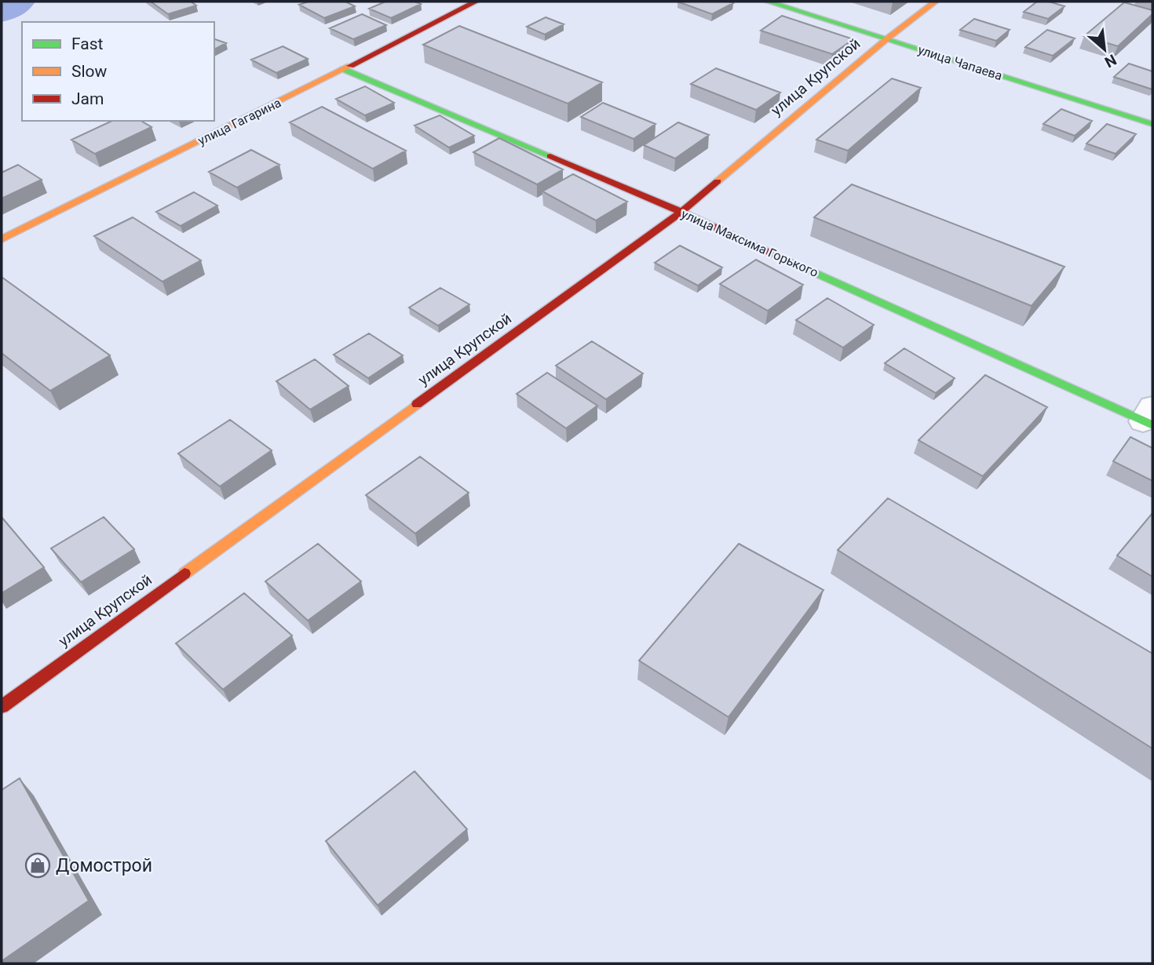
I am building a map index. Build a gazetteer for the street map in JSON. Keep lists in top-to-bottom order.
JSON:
{
  "streets": {
    "street": [
      "улица Чапаева",
      "улица Крупской",
      "улица Гагарина",
      "улица Максима Горького"
    ]
  },
  "crossings": [
    ["улица Чапаева", "улица Крупской"],
    ["улица Крупской", "улица Максима Горького"],
    ["улица Гагарина", "улица Максима Горького"]
  ],
  "places": {
    "shop": ["Домострой"]
  },
  "legend": ["Fast", "Slow", "Jam"],
  "north": "bottom right"
}
